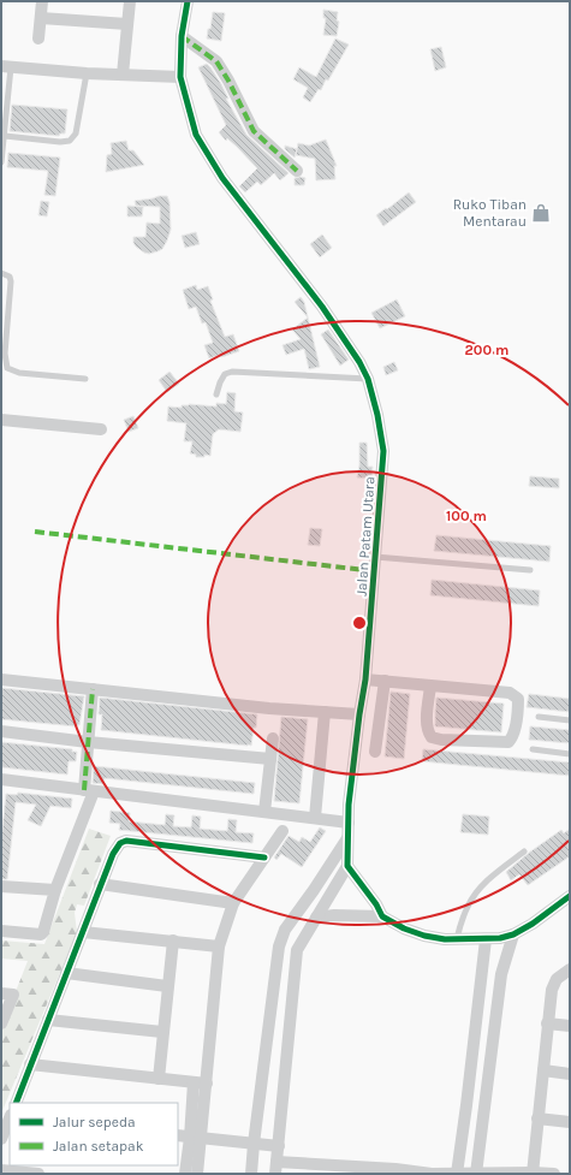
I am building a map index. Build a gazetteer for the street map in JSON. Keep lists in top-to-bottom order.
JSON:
{
  "streets": {
    "street": ["Jalan Patam Utara"]
  },
  "places": {
    "shop": ["Ruko Tiban Mentarau"]
  },
  "legend": ["Jalur sepeda", "Jalan setapak"],
  "rings": ["200 m", "100 m"]
}
